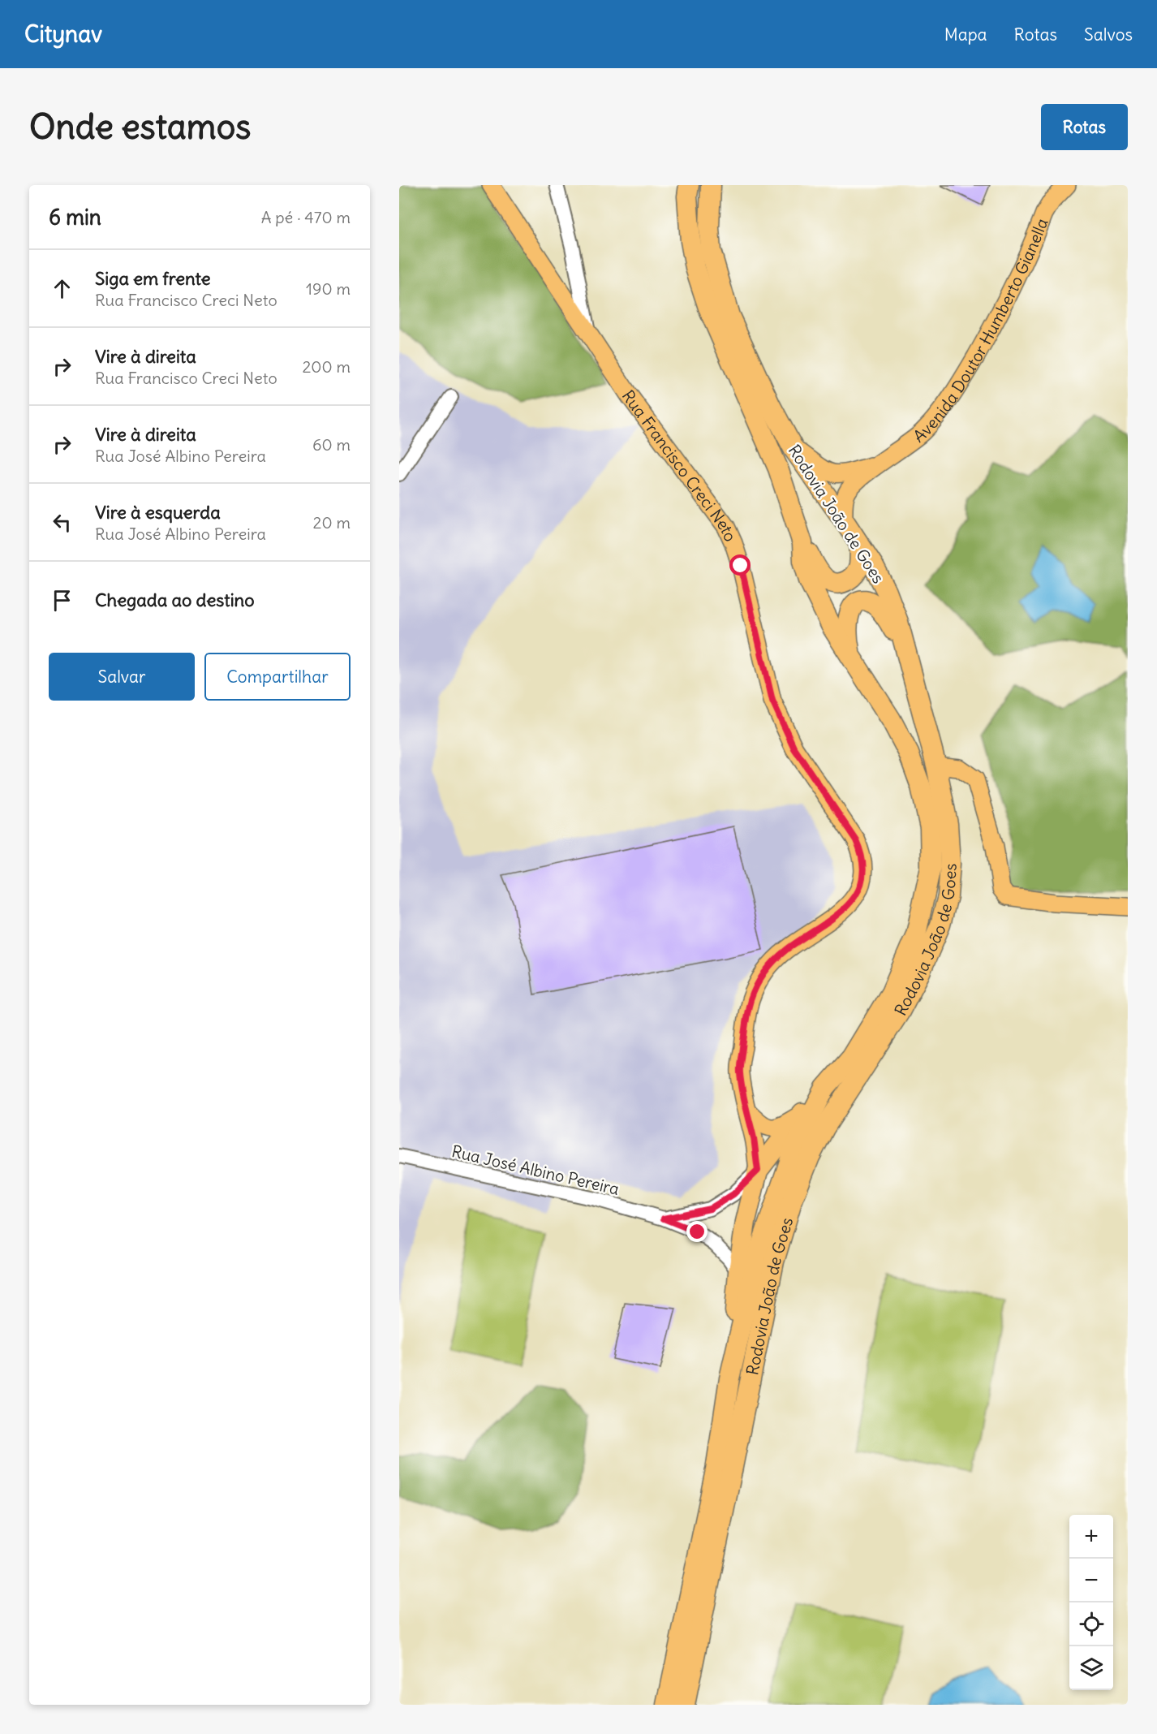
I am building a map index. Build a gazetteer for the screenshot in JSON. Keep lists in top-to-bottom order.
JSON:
{
  "streets": {
    "highway": ["Rodovia João de Goes"],
    "main road": ["Avenida Doutor Humberto Gianella", "Rua Francisco Creci Neto"],
    "street": ["Rua José Albino Pereira"]
  },
  "crossings": [
    ["Avenida Doutor Humberto Gianella", "Rodovia João de Goes"],
    ["Rua Francisco Creci Neto", "Rua José Albino Pereira"]
  ],
  "page": {
    "header": "Citynav",
    "nav": ["Mapa", "Rotas", "Salvos"],
    "buttons": [
      "Rotas",
      ["Salvar", "Compartilhar"]
    ],
    "title": "Onde estamos",
    "heading": ["6 min", "A pé · 470 m"],
    "list": [
      ["Siga em frente", "Rua Francisco Creci Neto", "190 m"],
      ["Vire à direita", "Rua Francisco Creci Neto", "200 m"],
      ["Vire à direita", "Rua José Albino Pereira", "60 m"],
      ["Vire à esquerda", "Rua José Albino Pereira", "20 m"],
      "Chegada ao destino"
    ],
    "map_buttons": ["+", "−"]
  }
}
